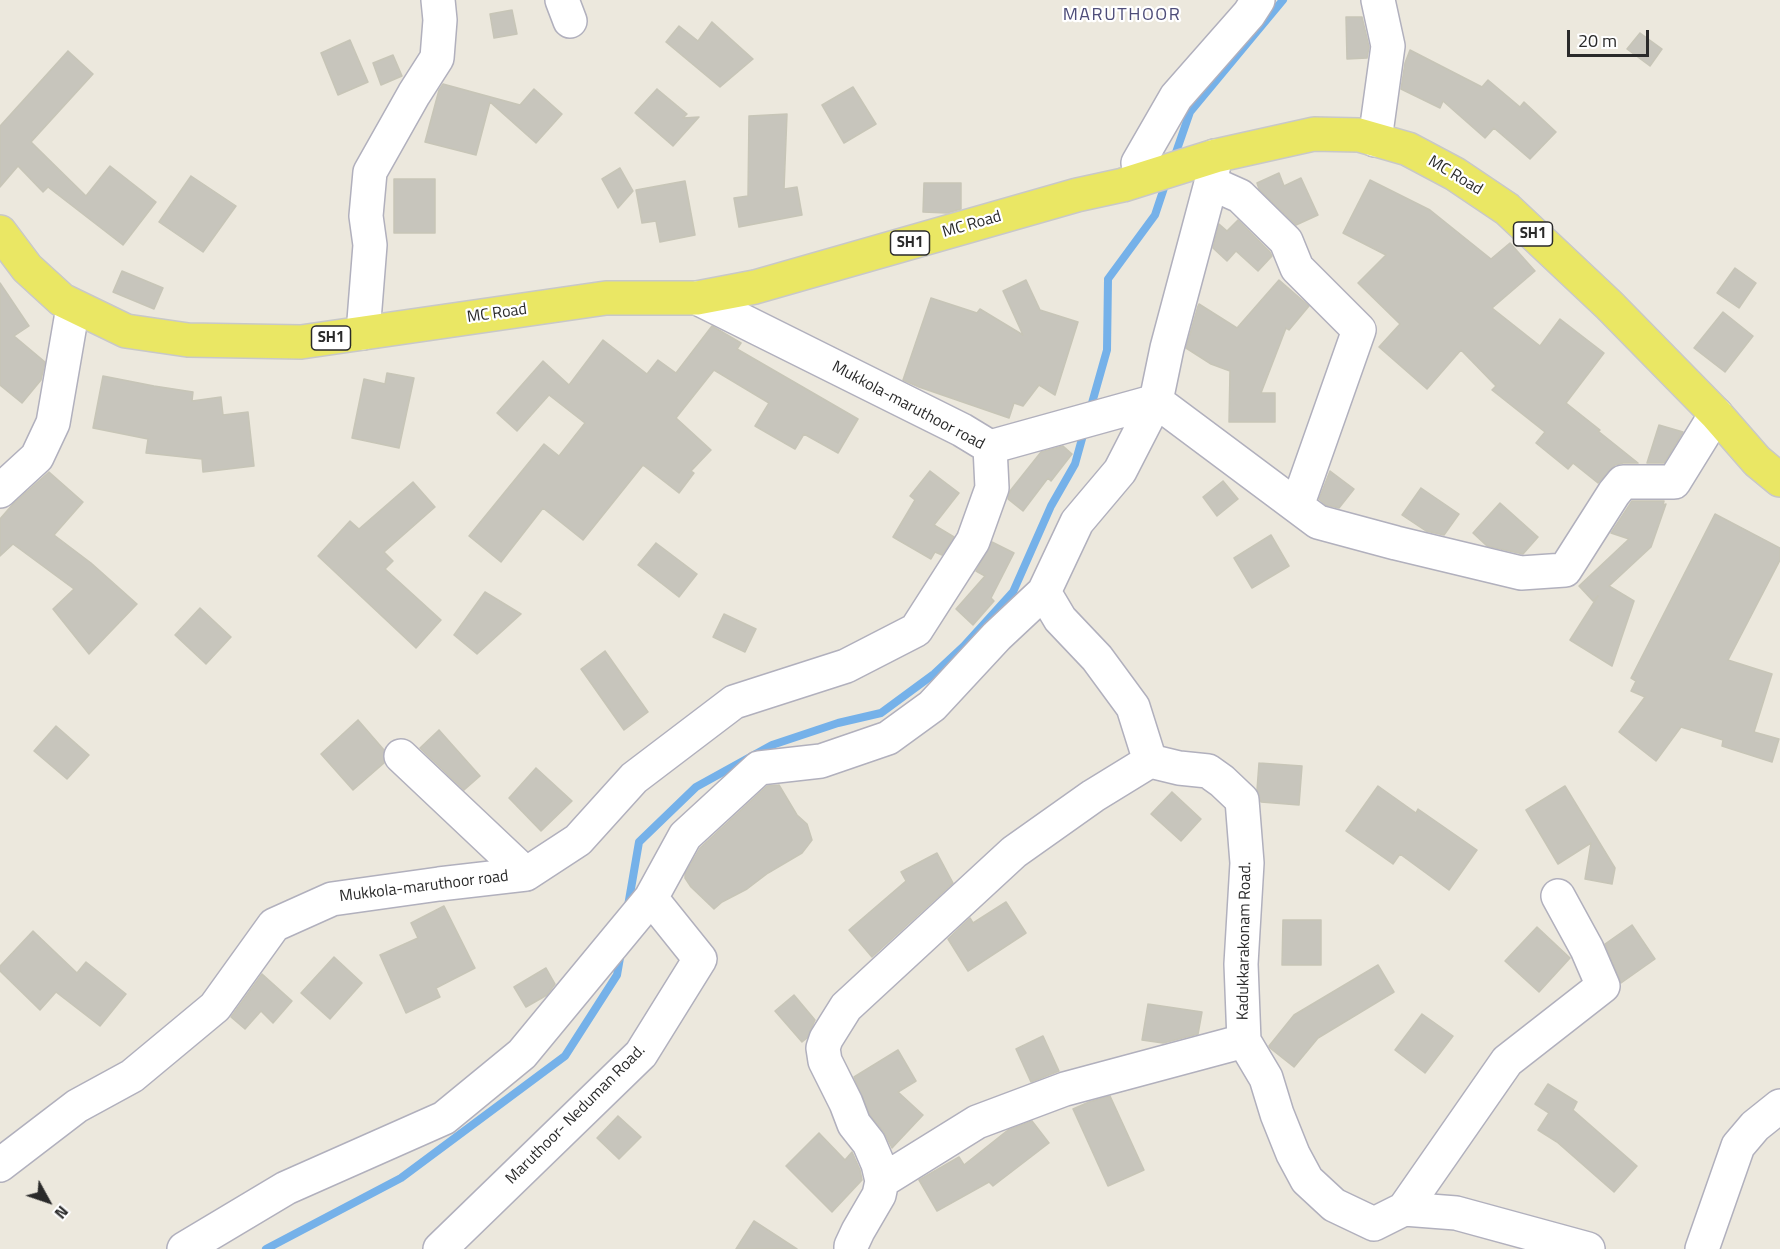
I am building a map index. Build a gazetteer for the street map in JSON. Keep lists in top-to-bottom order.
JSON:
{
  "streets": {
    "main road": ["MC Road", "SH1"],
    "street": ["Mukkola-maruthoor road", "Kadukkarakonam Road.", "Maruthoor- Neduman Road."]
  },
  "crossings": [
    ["MC Road", "Mukkola-maruthoor road"]
  ],
  "districts": ["MARUTHOOR"],
  "scale_bar": "20 m",
  "north": "bottom right"
}
